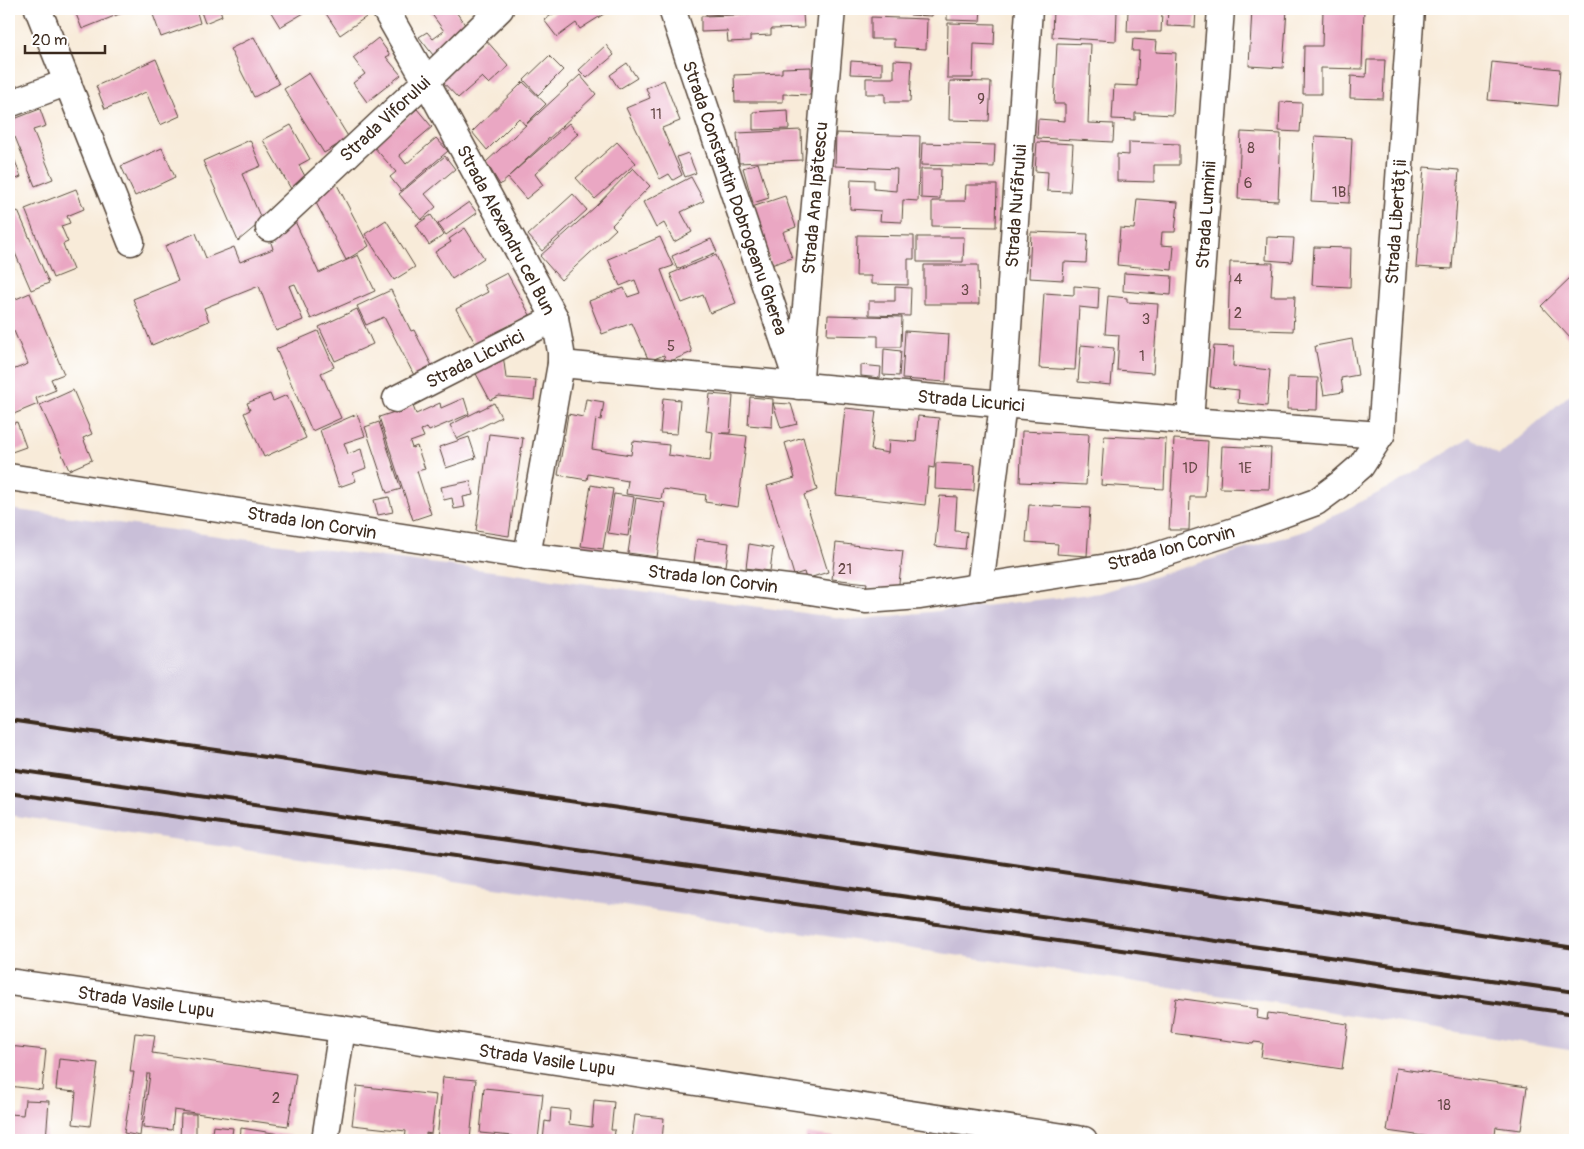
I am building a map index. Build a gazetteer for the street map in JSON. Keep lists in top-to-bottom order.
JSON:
{
  "streets": {
    "street": [
      "Strada Viforului",
      "Strada Constantin Dobrogeanu Gherea",
      "Strada Ana Ipătescu",
      "Strada Nufărului",
      "Strada Luminii",
      "Strada Libertății",
      "Strada Alexandru cel Bun",
      "Strada Licurici",
      "Strada Ion Corvin",
      "Strada Vasile Lupu"
    ]
  },
  "crossings": [
    ["Strada Viforului", "Strada Alexandru cel Bun"],
    ["Strada Constantin Dobrogeanu Gherea", "Strada Ana Ipătescu"],
    ["Strada Constantin Dobrogeanu Gherea", "Strada Licurici"],
    ["Strada Ana Ipătescu", "Strada Licurici"],
    ["Strada Nufărului", "Strada Licurici"],
    ["Strada Nufărului", "Strada Ion Corvin"],
    ["Strada Luminii", "Strada Licurici"],
    ["Strada Libertății", "Strada Licurici"],
    ["Strada Libertății", "Strada Ion Corvin"],
    ["Strada Alexandru cel Bun", "Strada Licurici"],
    ["Strada Alexandru cel Bun", "Strada Ion Corvin"],
    ["Strada Licurici", "Strada Ion Corvin"]
  ],
  "house_numbers": [
    "9",
    "11",
    "8",
    "6",
    "1B",
    "4",
    "3",
    "2",
    "3",
    "5",
    "1",
    "1D",
    "1E",
    "21",
    "2",
    "18"
  ],
  "scale_bar": "20 m"
}
